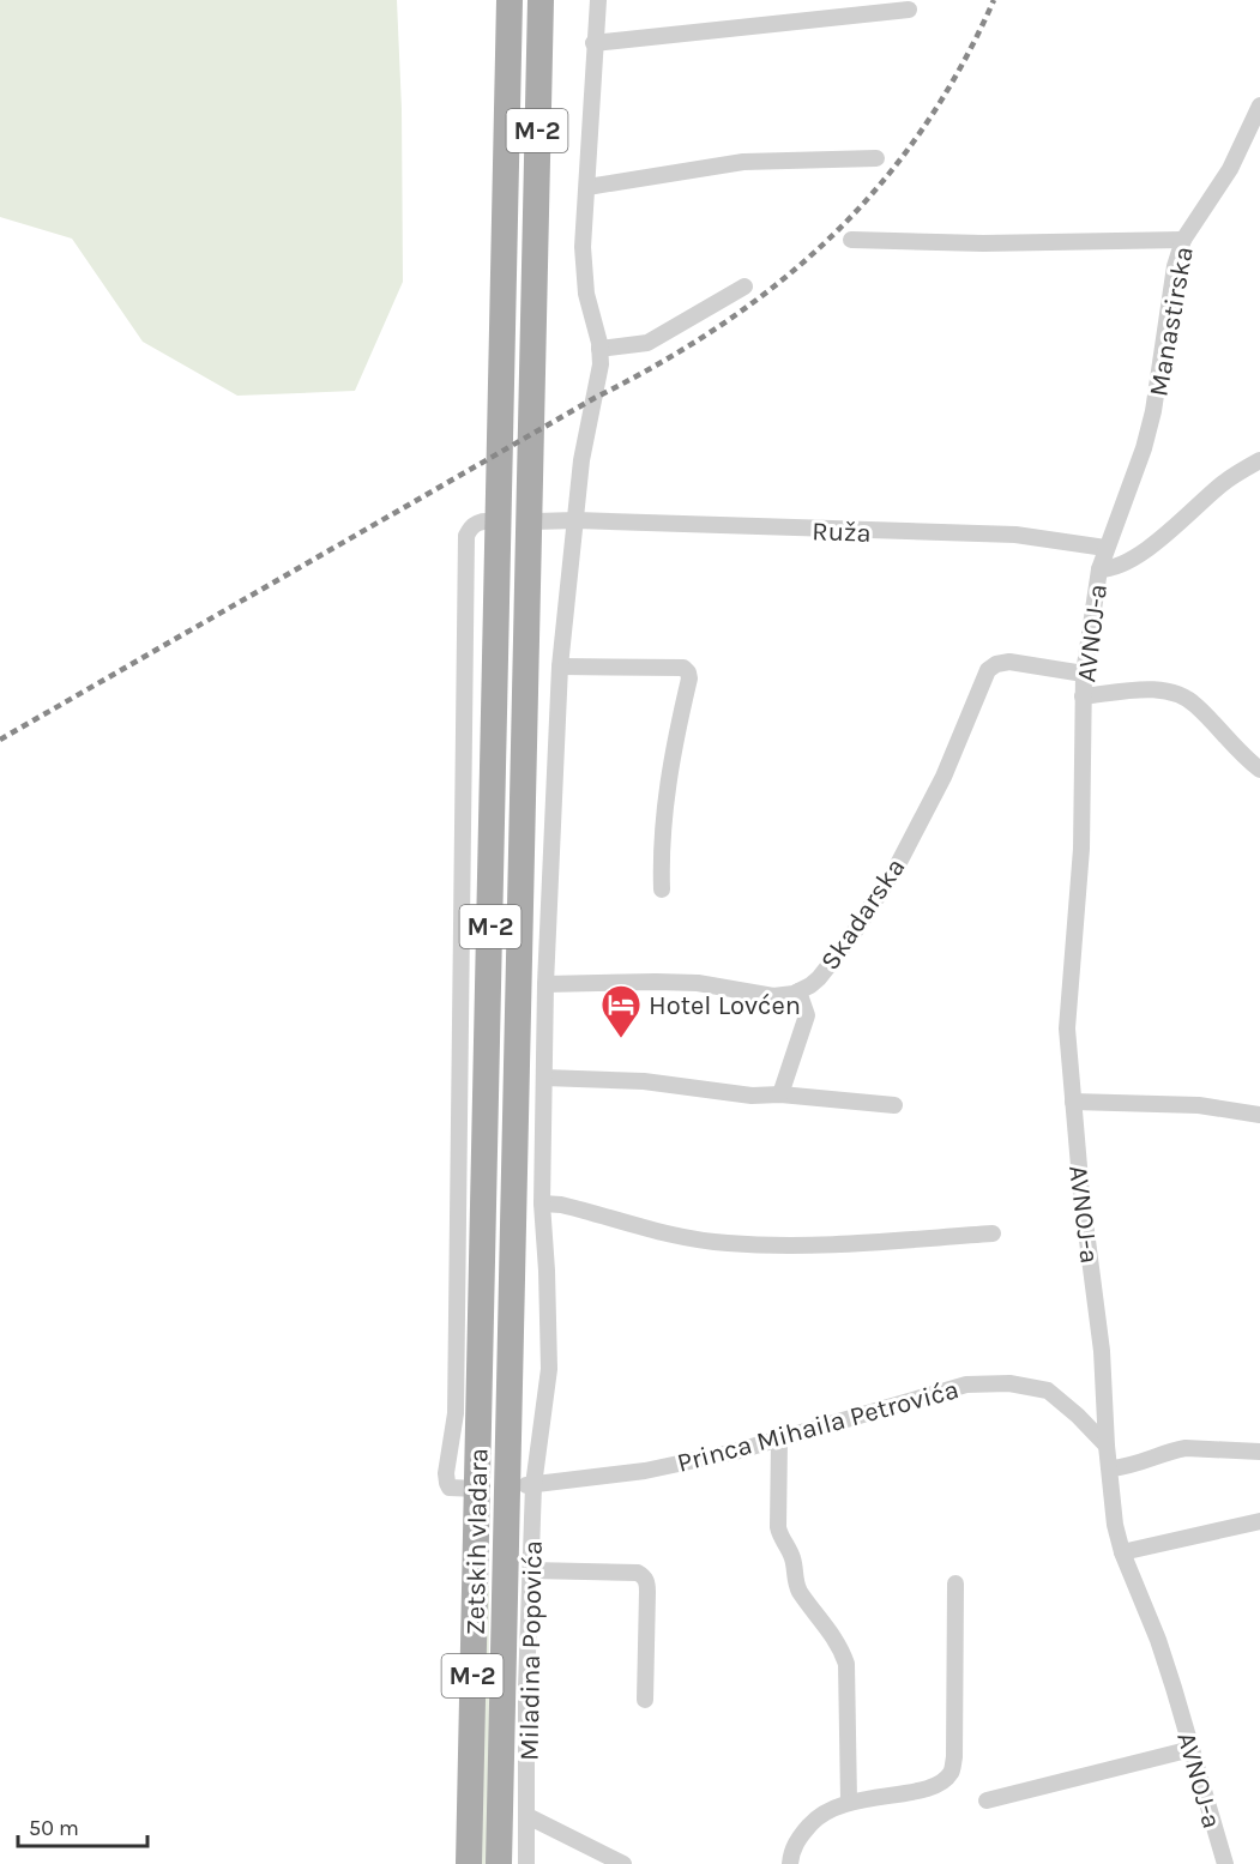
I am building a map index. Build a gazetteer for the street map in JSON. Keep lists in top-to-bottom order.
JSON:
{
  "streets": {
    "main road": ["M-2", "Zetskih vladara"],
    "street": [
      "Manastirska",
      "Ruža",
      "AVNOJ-a",
      "Skadarska",
      "Princa Mihaila Petrovića",
      "Miladina Popovića"
    ]
  },
  "crossings": [
    ["M-2", "Princa Mihaila Petrovića"],
    ["M-2", "Zetskih vladara"],
    ["M-2", "Miladina Popovića"],
    ["Manastirska", "Ruža"],
    ["Manastirska", "AVNOJ-a"],
    ["Ruža", "AVNOJ-a"],
    ["Ruža", "Miladina Popovića"],
    ["AVNOJ-a", "Skadarska"],
    ["AVNOJ-a", "Princa Mihaila Petrovića"],
    ["Skadarska", "Miladina Popovića"],
    ["Princa Mihaila Petrovića", "Zetskih vladara"],
    ["Princa Mihaila Petrovića", "Miladina Popovića"],
    ["Zetskih vladara", "Miladina Popovića"]
  ],
  "places": {
    "hotel": ["Hotel Lovćen"]
  },
  "scale_bar": "50 m"
}
